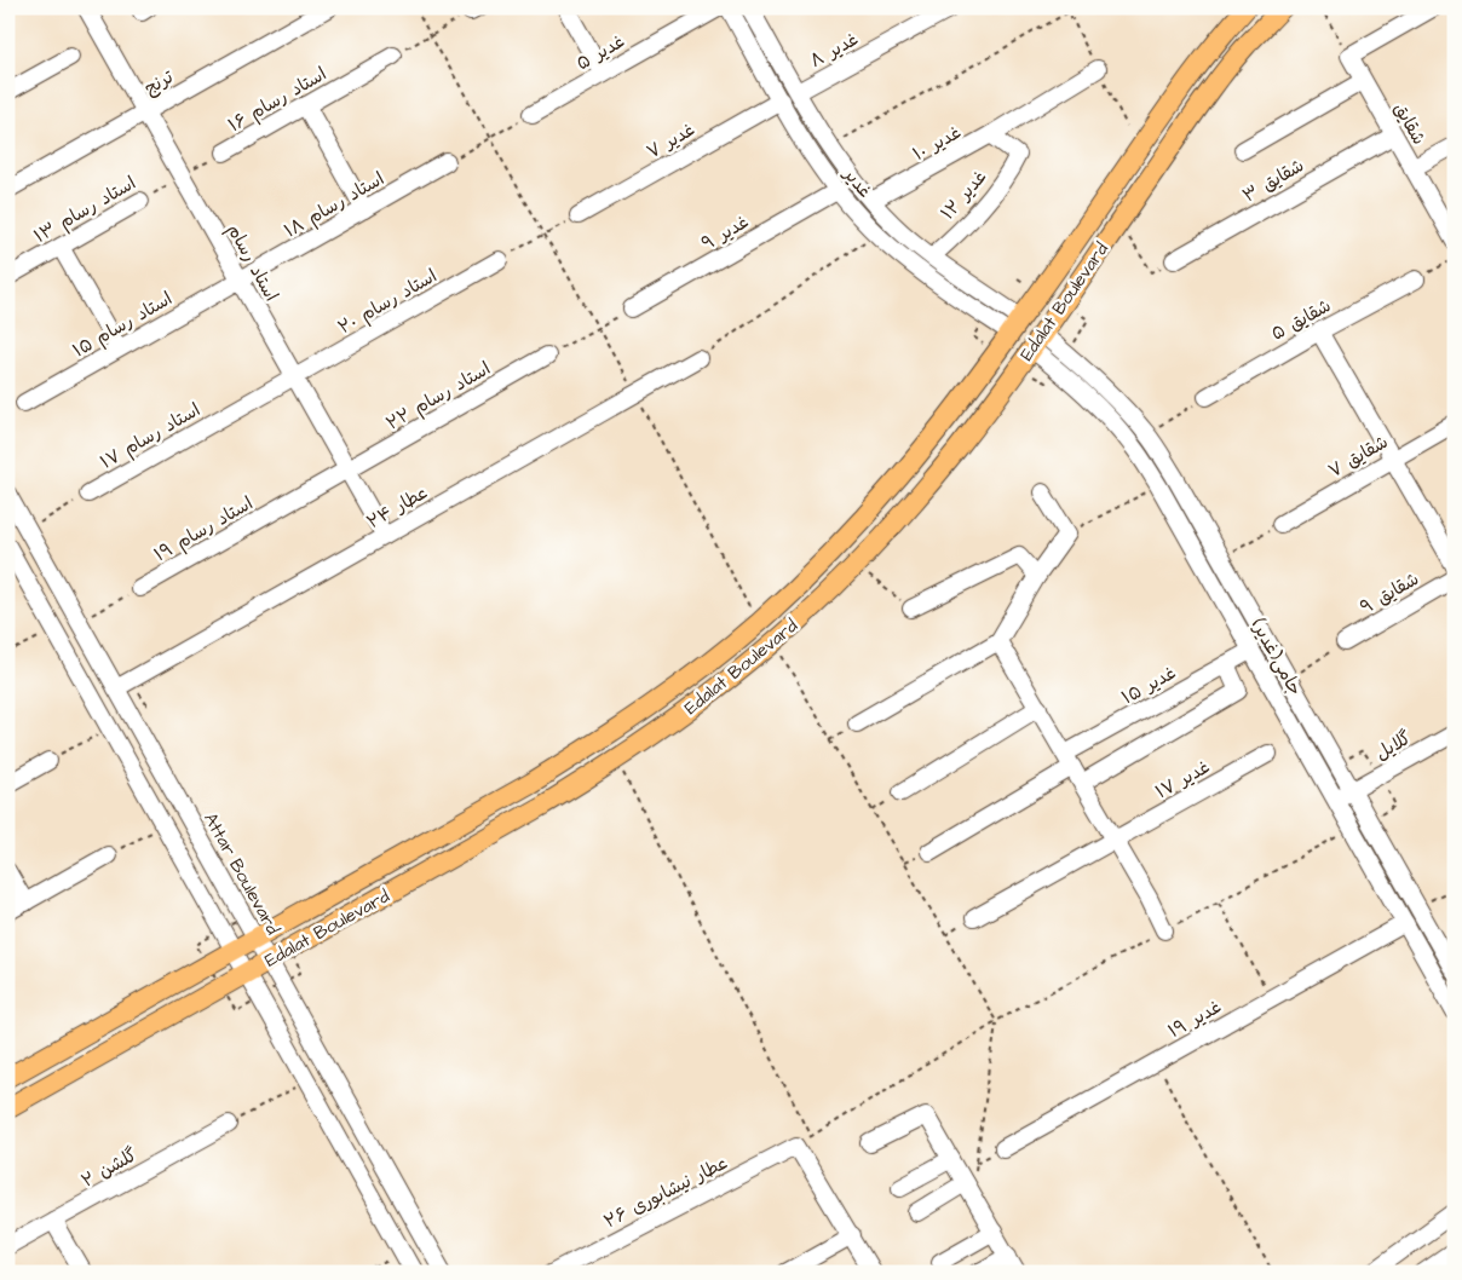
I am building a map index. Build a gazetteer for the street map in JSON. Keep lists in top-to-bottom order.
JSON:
{
  "streets": {
    "main road": ["Edalat Boulevard"],
    "street": [
      "غدیر ۸",
      "غدیر ۵",
      "ترنج",
      "استاد رسام ۱۶",
      "شقایق",
      "غدیر ۷",
      "غدیر ۱۰",
      "شقایق ۳",
      "غدیر",
      "غدیر ۱۲",
      "استاد رسام ۱۸",
      "استاد رسام ۱۳",
      "غدیر ۹",
      "استاد رسام",
      "استاد رسام ۲۰",
      "شقایق ۵",
      "استاد رسام ۱۵",
      "استاد رسام ۲۲",
      "استاد رسام ۱۷",
      "شقایق ۷",
      "عطار ۲۴",
      "استاد رسام ۱۹",
      "شقایق ۹",
      "جامی(غدیر)",
      "غدیر ۱۵",
      "گلایل",
      "غدیر ۱۷",
      "Attar Boulevard",
      "غدیر ۱۹",
      "گلشن ۲",
      "عطار نیشابوری ۲۶"
    ]
  },
  "crossings": [
    ["غدیر ۸", "غدیر"],
    ["ترنج", "استاد رسام"],
    ["استاد رسام ۱۶", "استاد رسام ۱۳"],
    ["استاد رسام ۱۶", "استاد رسام"],
    ["شقایق", "شقایق ۳"],
    ["غدیر ۷", "غدیر"],
    ["غدیر ۱۰", "غدیر"],
    ["غدیر ۱۰", "غدیر ۱۲"],
    ["غدیر", "غدیر ۱۲"],
    ["غدیر", "غدیر ۹"],
    ["غدیر", "Edalat Boulevard"],
    ["استاد رسام ۱۸", "استاد رسام"],
    ["استاد رسام ۱۸", "استاد رسام ۱۵"],
    ["استاد رسام ۱۳", "استاد رسام"],
    ["استاد رسام", "استاد رسام ۲۰"],
    ["استاد رسام", "استاد رسام ۱۵"],
    ["استاد رسام", "استاد رسام ۲۲"],
    ["استاد رسام", "استاد رسام ۱۷"],
    ["استاد رسام", "عطار ۲۴"],
    ["استاد رسام", "استاد رسام ۱۹"],
    ["استاد رسام ۲۰", "استاد رسام ۱۷"],
    ["Edalat Boulevard", "جامی(غدیر)"],
    ["Edalat Boulevard", "Attar Boulevard"],
    ["استاد رسام ۲۲", "استاد رسام ۱۹"],
    ["عطار ۲۴", "Attar Boulevard"],
    ["جامی(غدیر)", "غدیر ۱۵"],
    ["جامی(غدیر)", "گلایل"],
    ["جامی(غدیر)", "غدیر ۱۹"]
  ]
}
